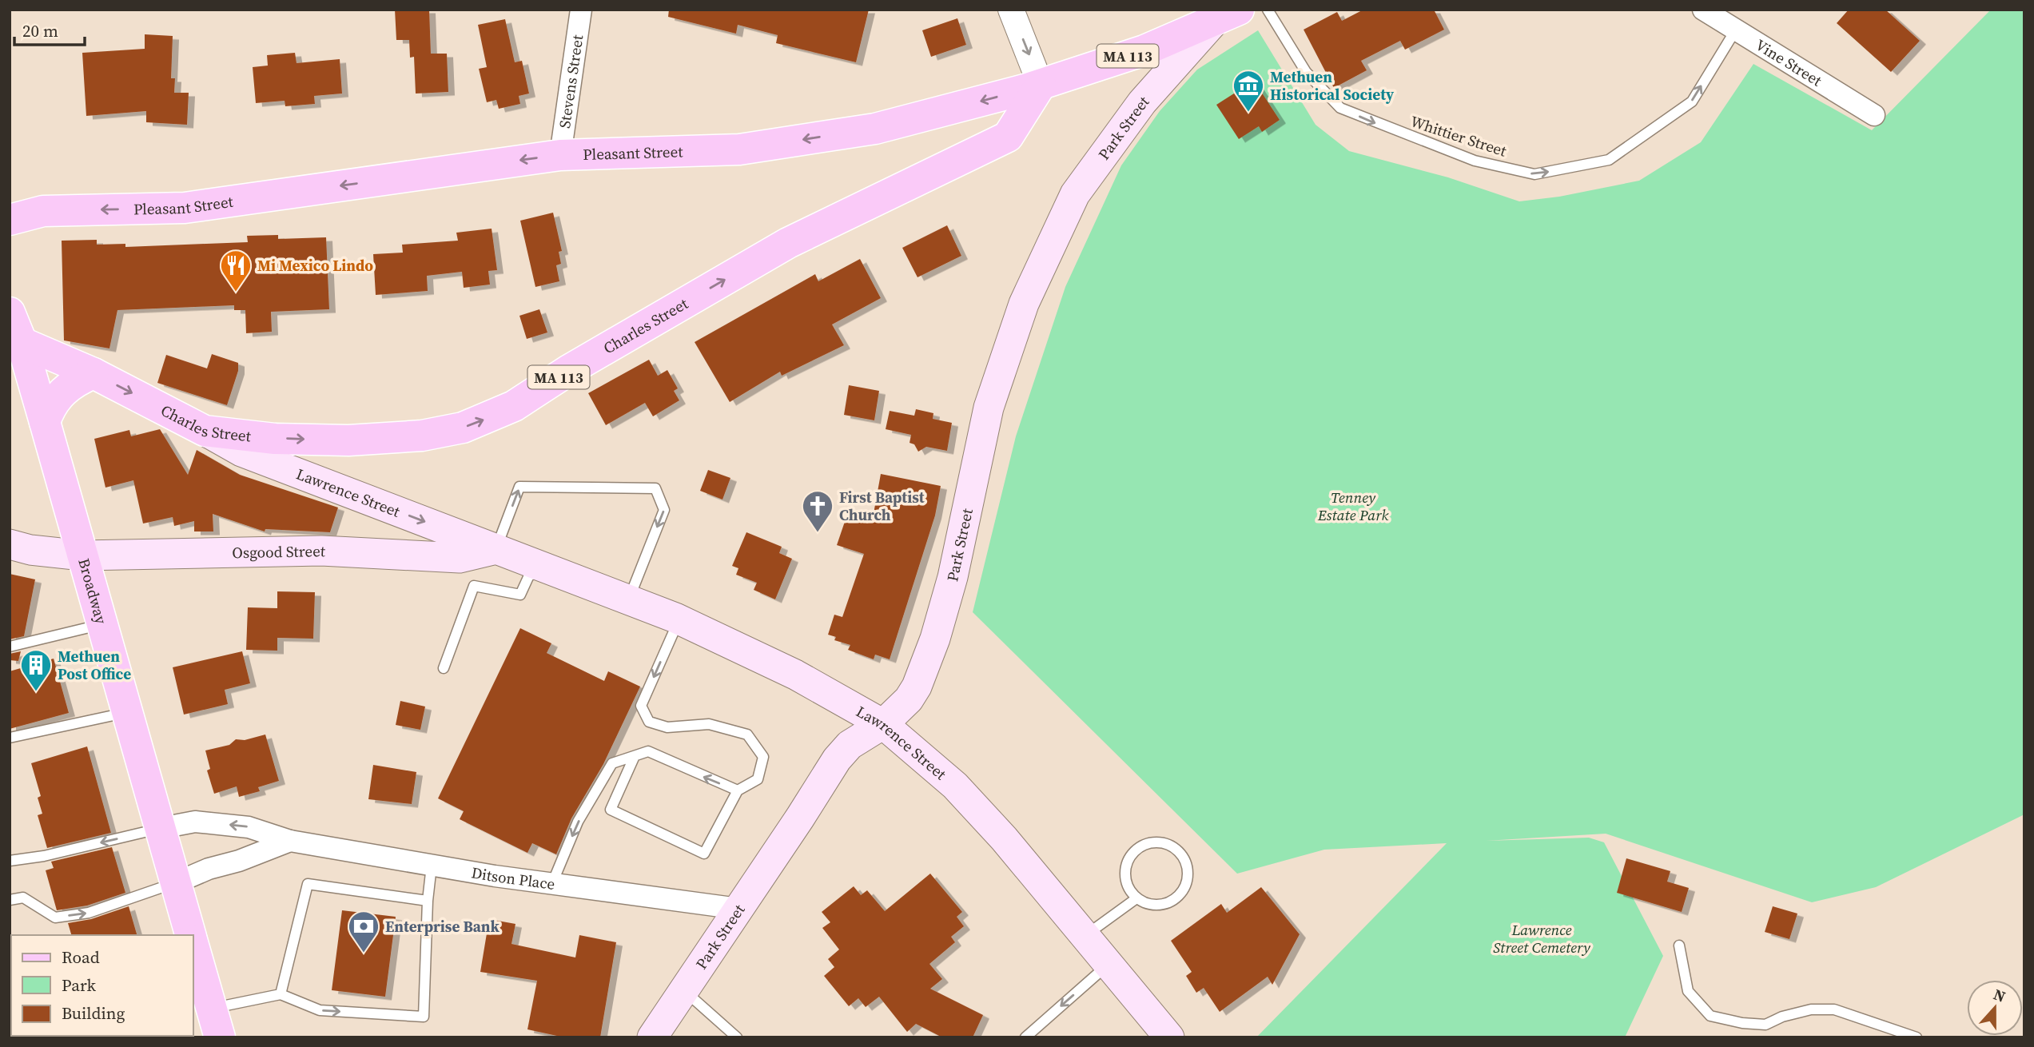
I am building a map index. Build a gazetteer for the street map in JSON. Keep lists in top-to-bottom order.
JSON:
{
  "streets": {
    "main road": [
      "MA 113",
      "Park Street",
      "Pleasant Street",
      "Charles Street",
      "Lawrence Street",
      "Osgood Street",
      "Broadway"
    ],
    "street": ["Vine Street", "Stevens Street", "Ditson Place"],
    "lane": ["Whittier Street"]
  },
  "crossings": [
    ["Vine Street", "Whittier Street"],
    ["Stevens Street", "Pleasant Street"],
    ["Park Street", "Pleasant Street"],
    ["Park Street", "Lawrence Street"],
    ["Park Street", "Ditson Place"],
    ["Pleasant Street", "Charles Street"],
    ["Charles Street", "Lawrence Street"],
    ["Charles Street", "Broadway"],
    ["Lawrence Street", "Osgood Street"],
    ["Osgood Street", "Broadway"],
    ["Broadway", "Ditson Place"]
  ],
  "one_way": ["Pleasant Street", "Charles Street"],
  "parks": ["Tenney Estate Park", "Lawrence Street Cemetery"],
  "places": {
    "museum": ["Methuen Historical Society"],
    "restaurant": ["Mi Mexico Lindo"],
    "church": ["First Baptist Church"],
    "building": ["Methuen Post Office"],
    "bank": ["Enterprise Bank"]
  },
  "legend": ["Road", "Park", "Building"],
  "scale_bar": "20 m",
  "north": "top"
}
